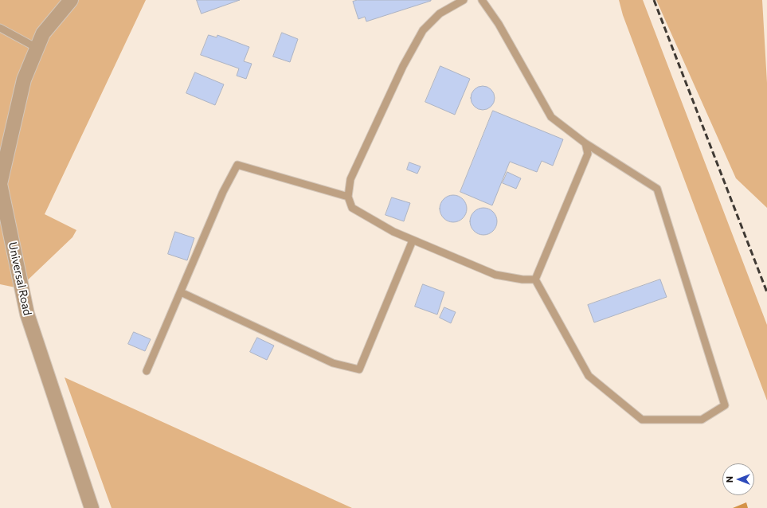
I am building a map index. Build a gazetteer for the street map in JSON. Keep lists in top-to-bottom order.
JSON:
{
  "streets": {
    "street": ["Universal Road"]
  },
  "north": "left"
}
